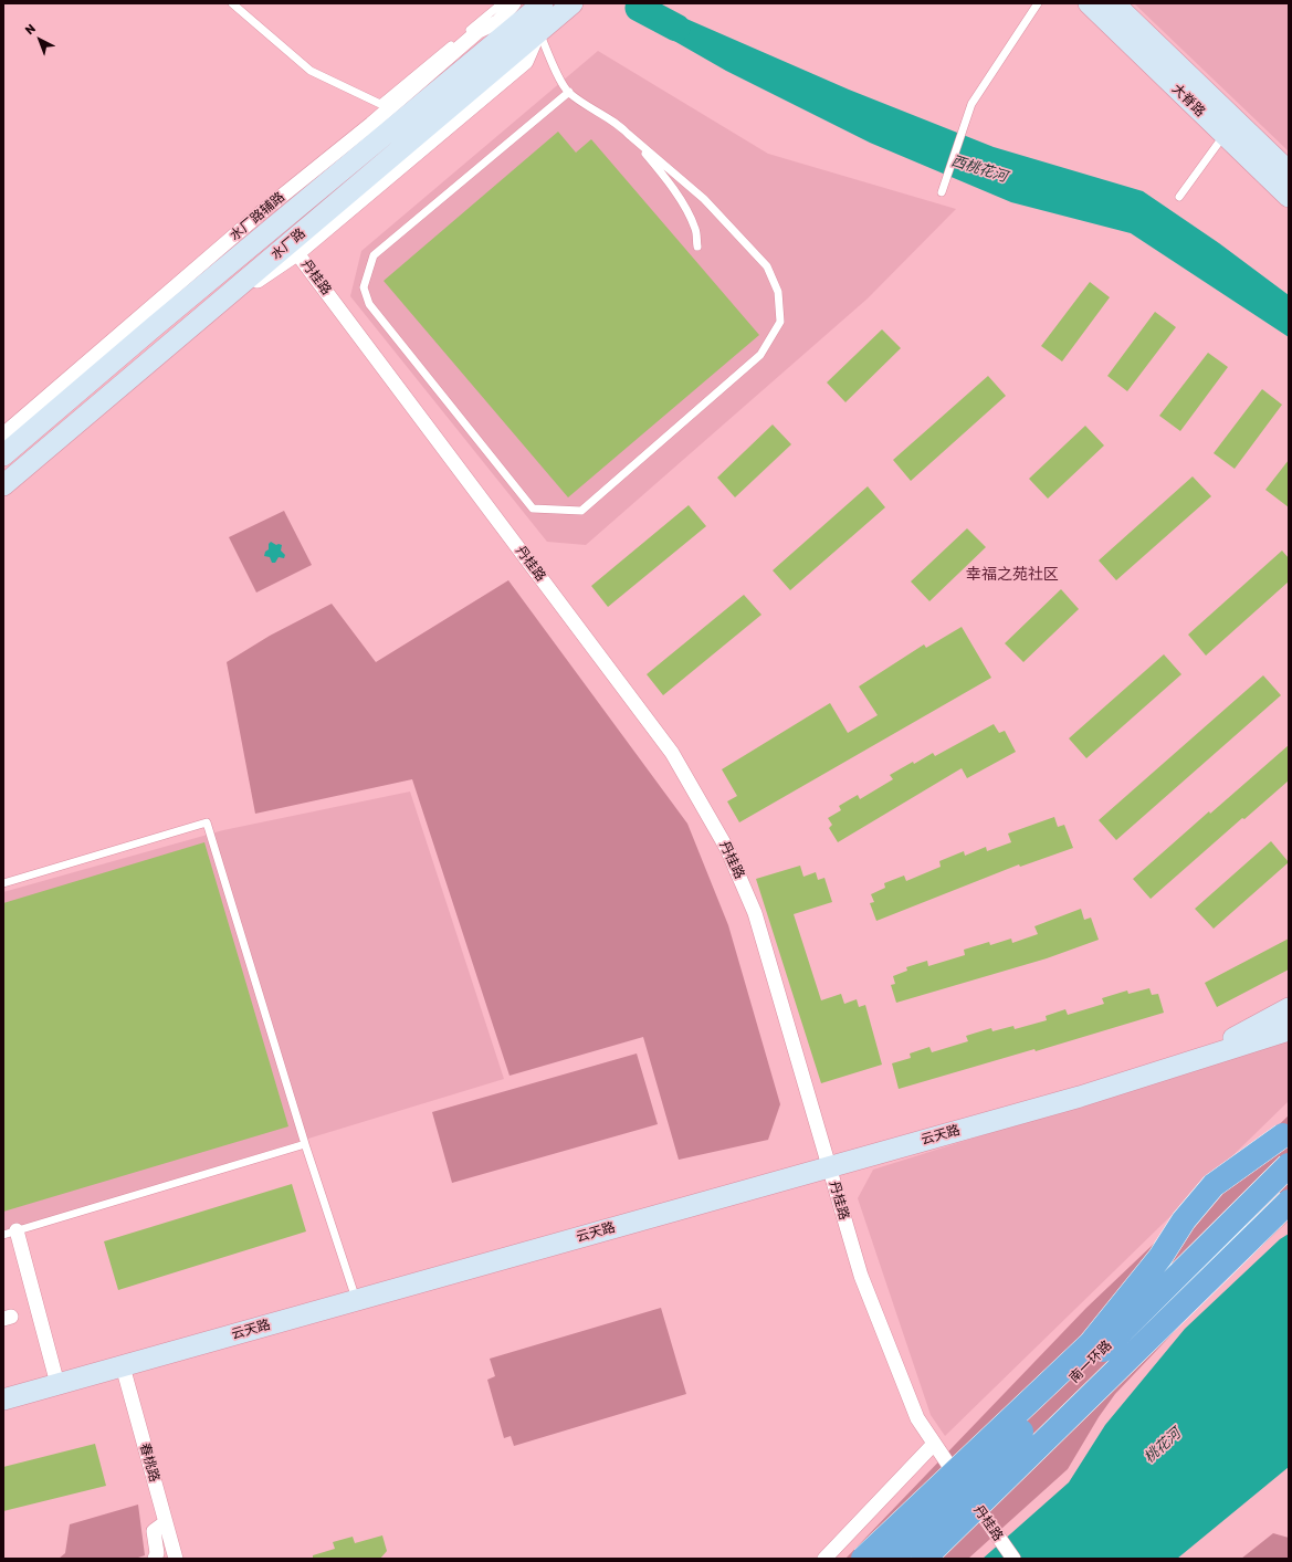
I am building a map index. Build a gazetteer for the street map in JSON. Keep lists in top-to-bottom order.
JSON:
{
  "streets": {
    "highway": ["南一环路"],
    "street": [
      "大脊路",
      "水厂路辅路",
      "水厂路",
      "丹桂路",
      "云天路",
      "春桃路"
    ]
  },
  "crossings": [
    ["水厂路辅路", "水厂路"],
    ["水厂路", "丹桂路"],
    ["丹桂路", "云天路"],
    ["云天路", "春桃路"]
  ],
  "districts": ["幸福之苑社区"],
  "water": ["西桃花河", "桃花河"],
  "north": "top left"
}
